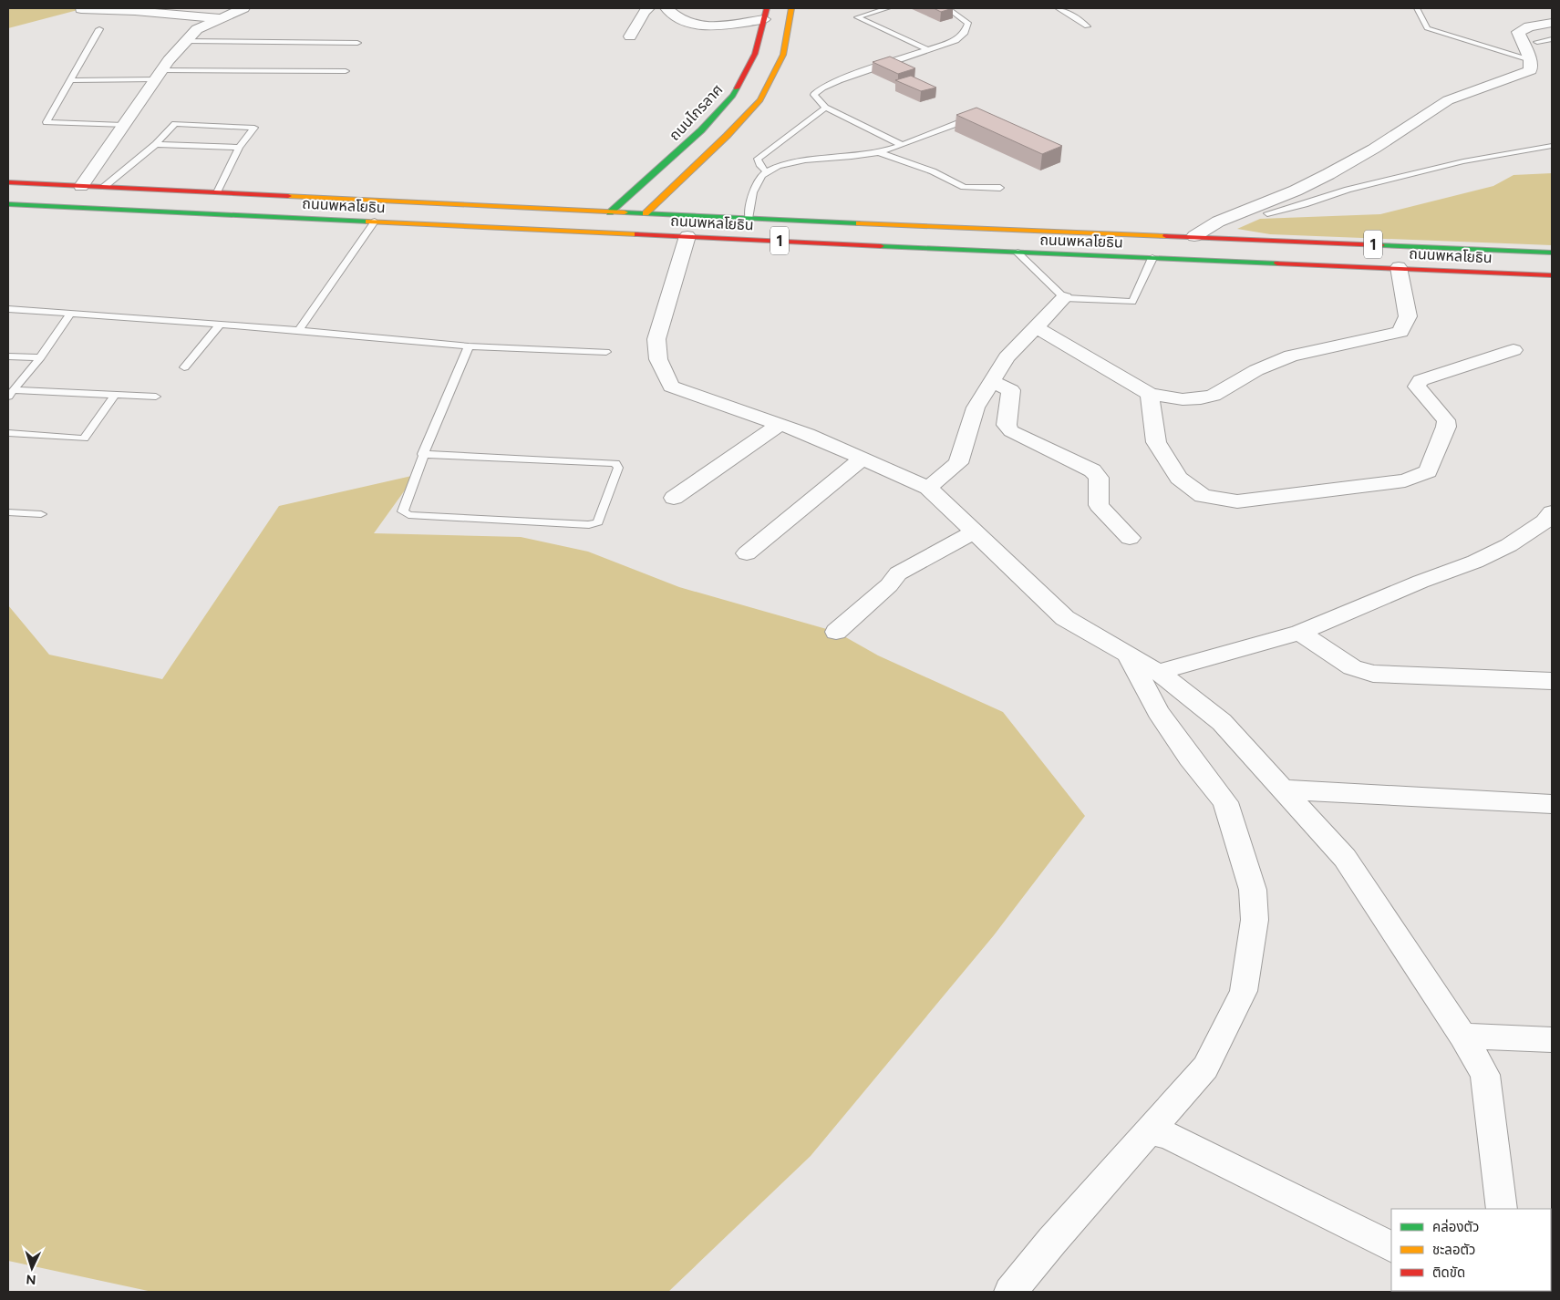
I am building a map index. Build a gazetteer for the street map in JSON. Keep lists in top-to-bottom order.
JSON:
{
  "streets": {
    "main road": ["ถนนไกรลาศ", "ถนนพหลโยธิน", "1"]
  },
  "crossings": [
    ["ถนนไกรลาศ", "ถนนพหลโยธิน"]
  ],
  "legend": ["คล่องตัว", "ชะลอตัว", "ติดขัด"],
  "north": "bottom"
}
